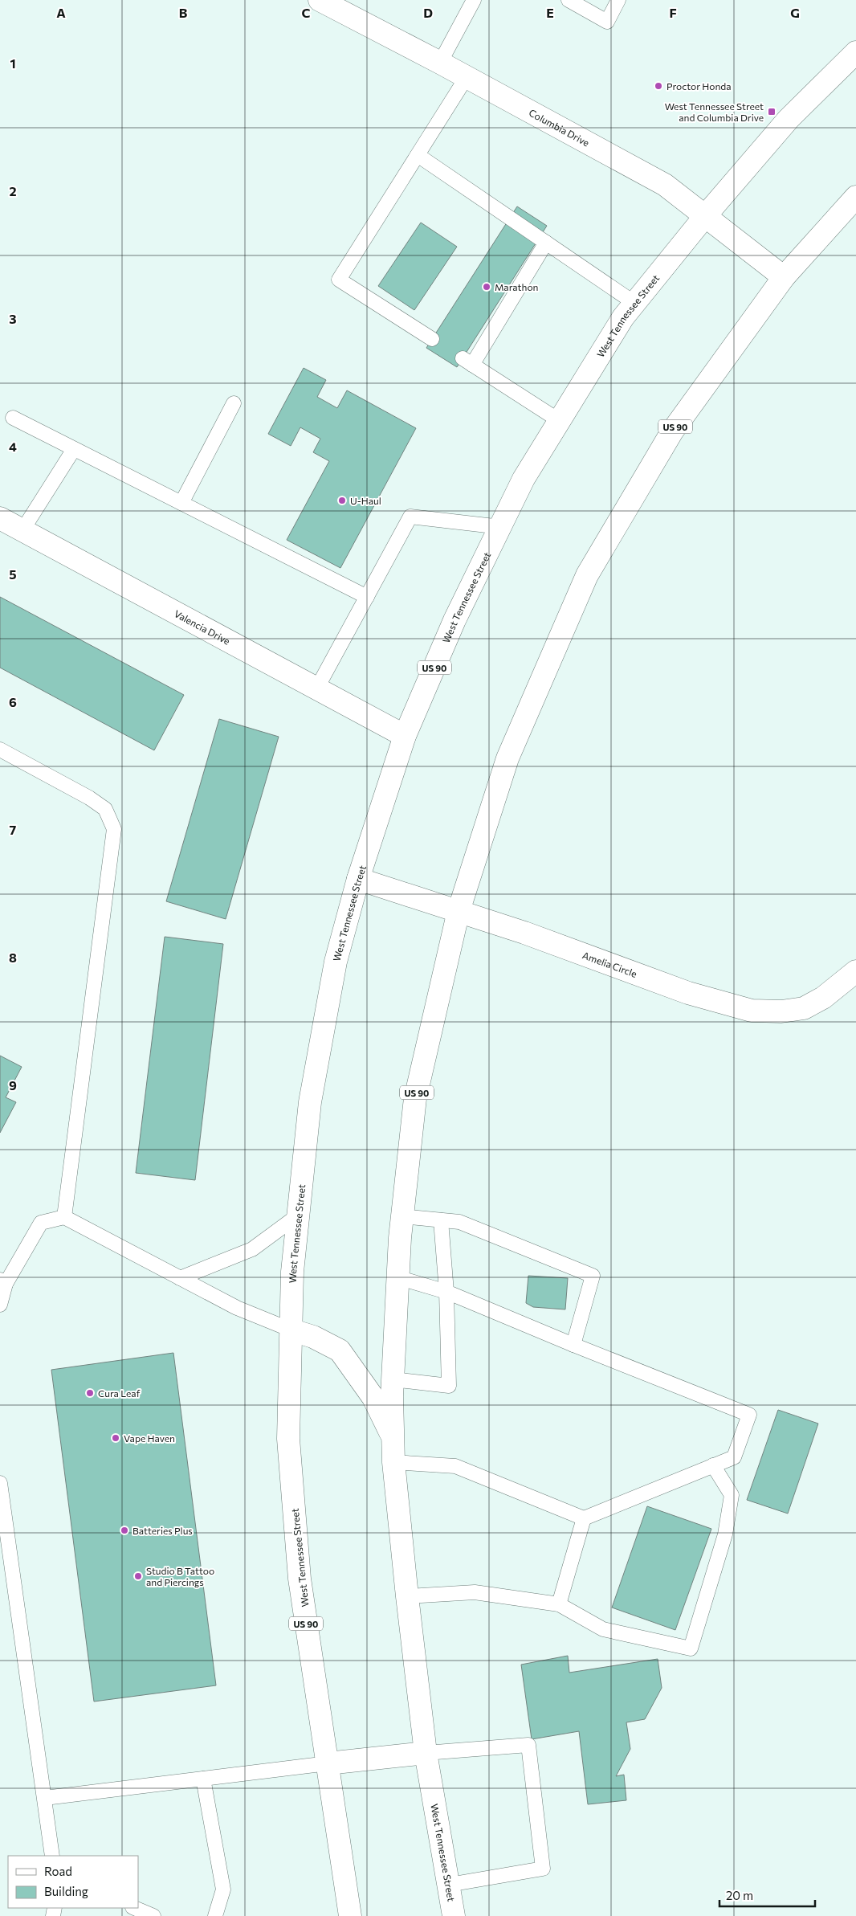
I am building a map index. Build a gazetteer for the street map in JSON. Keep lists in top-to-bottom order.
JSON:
{
  "streets": {
    "main road": [
      "Columbia Drive",
      "West Tennessee Street",
      "US 90",
      "Valencia Drive",
      "Amelia Circle"
    ]
  },
  "crossings": [
    ["Columbia Drive", "West Tennessee Street"],
    ["West Tennessee Street", "Valencia Drive"],
    ["West Tennessee Street", "Amelia Circle"]
  ],
  "places": {
    "other": [
      "Proctor Honda",
      "Marathon",
      "U-Haul",
      "Cura Leaf",
      "Vape Haven",
      "Batteries Plus",
      "Studio B Tattoo and Piercings"
    ],
    "transit": ["West Tennessee Street and Columbia Drive"]
  },
  "legend": ["Road", "Building"],
  "scale_bar": "20 m",
  "grid": {
    "columns": [
      "A",
      "B",
      "C",
      "D",
      "E",
      "F",
      "G"
    ],
    "rows": [
      "1",
      "2",
      "3",
      "4",
      "5",
      "6",
      "7",
      "8",
      "9"
    ]
  }
}
